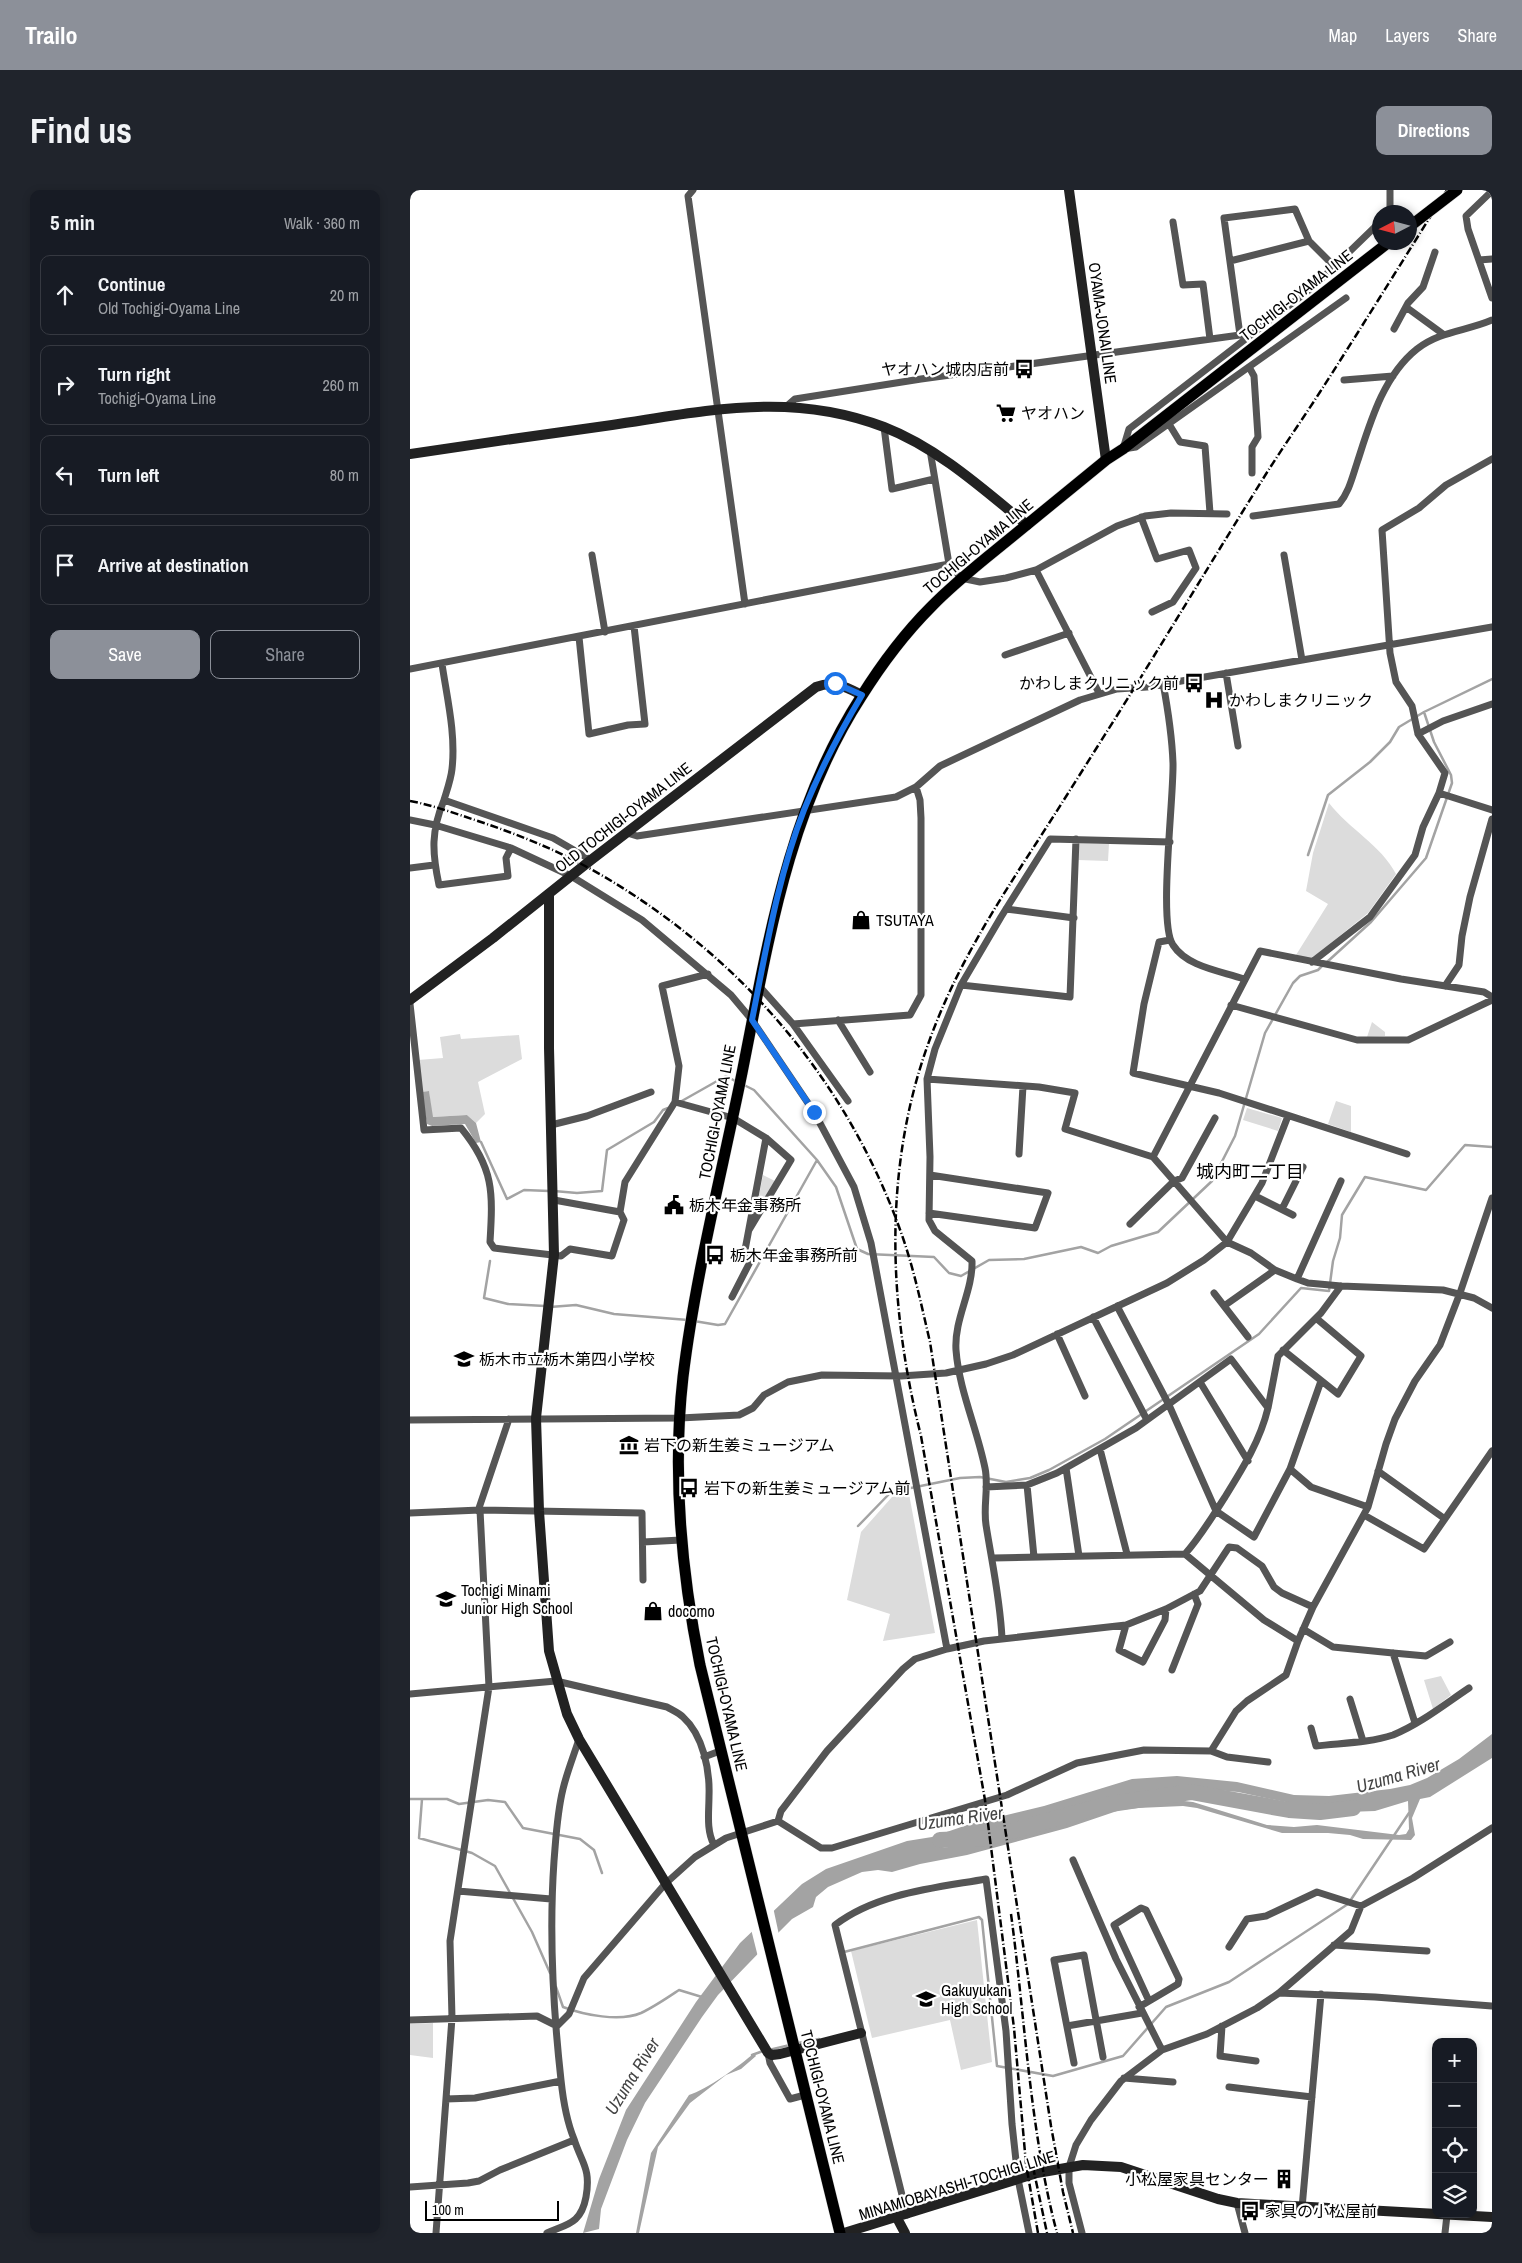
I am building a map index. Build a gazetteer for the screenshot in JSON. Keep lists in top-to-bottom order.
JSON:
{
  "streets": {
    "main road": ["TOCHIGI-OYAMA LINE"],
    "street": ["OYAMA-JONAI LINE", "OLD TOCHIGI-OYAMA LINE", "MINAMIOBAYASHI-TOCHIGI LINE"]
  },
  "crossings": [
    ["TOCHIGI-OYAMA LINE", "OYAMA-JONAI LINE"],
    ["TOCHIGI-OYAMA LINE", "OLD TOCHIGI-OYAMA LINE"]
  ],
  "districts": ["城内町二丁目"],
  "water": ["Uzuma River"],
  "places": {
    "bus stop": [
      "ヤオハン城内店前",
      "かわしまクリニック前",
      "栃木年金事務所前",
      "岩下の新生姜ミュージアム前",
      "家具の小松屋前"
    ],
    "supermarket": ["ヤオハン"],
    "hospital": ["かわしまクリニック"],
    "shop": ["TSUTAYA", "docomo"],
    "public building": ["栃木年金事務所"],
    "school or university": ["栃木市立栃木第四小学校", "Tochigi Minami Junior High School", "Gakuyukan High School"],
    "museum": ["岩下の新生姜ミュージアム"],
    "building": ["小松屋家具センター"]
  },
  "scale_bar": "100 m",
  "north": "left",
  "page": {
    "header": "Trailo",
    "nav": ["Map", "Layers", "Share"],
    "buttons": [
      "Directions",
      ["Save", "Share"]
    ],
    "title": "Find us",
    "heading": ["5 min", "Walk · 360 m"],
    "list": [
      ["Continue", "Old Tochigi-Oyama Line", "20 m"],
      ["Turn right", "Tochigi-Oyama Line", "260 m"],
      ["Turn left", "80 m"],
      "Arrive at destination"
    ],
    "map_buttons": ["+", "−"],
    "scale": "100 m"
  }
}
